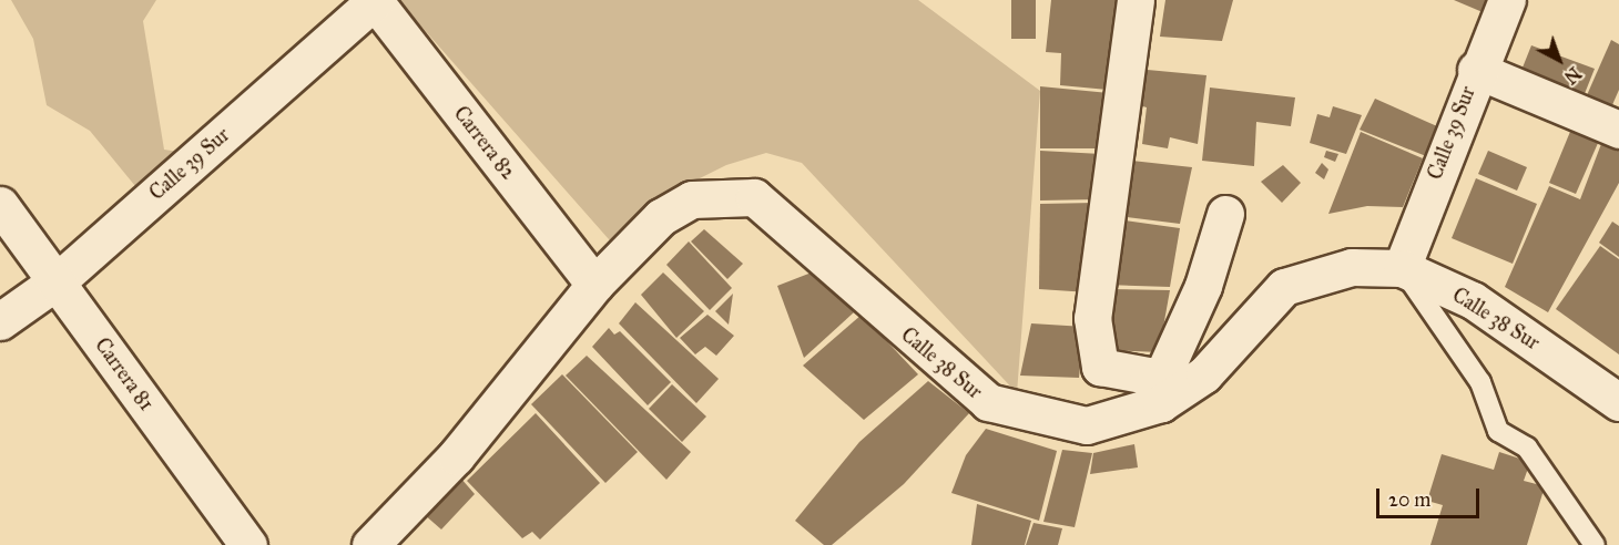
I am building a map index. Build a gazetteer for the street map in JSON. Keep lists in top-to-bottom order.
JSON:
{
  "streets": {
    "street": [
      "Calle 39 Sur",
      "Carrera 82",
      "Calle 38 Sur",
      "Carrera 81"
    ]
  },
  "crossings": [
    ["Calle 39 Sur", "Carrera 82"],
    ["Calle 39 Sur", "Calle 38 Sur"],
    ["Calle 39 Sur", "Carrera 81"],
    ["Carrera 82", "Calle 38 Sur"]
  ],
  "scale_bar": "20 m",
  "north": "bottom right"
}
